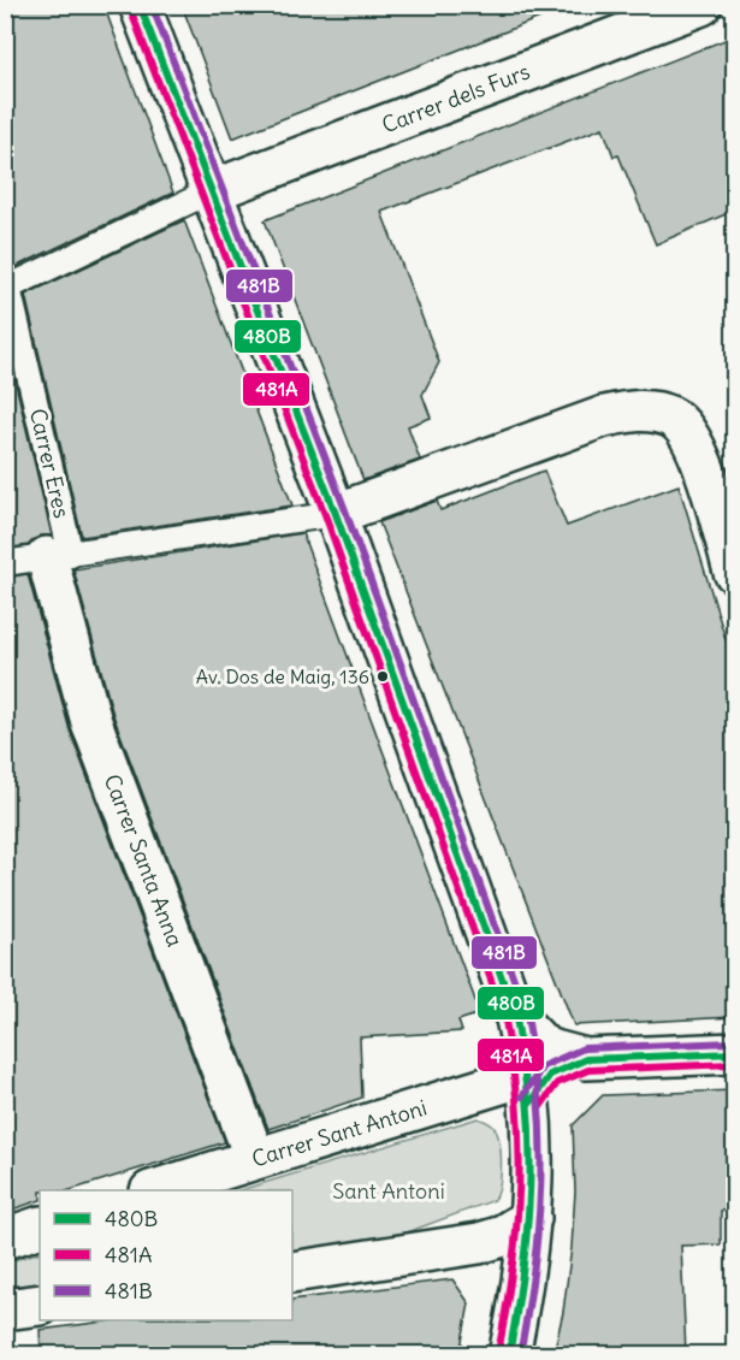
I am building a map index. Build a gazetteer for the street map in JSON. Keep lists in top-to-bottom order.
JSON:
{
  "streets": {
    "street": ["Carrer dels Furs", "Carrer Santa Anna", "Carrer Sant Antoni"],
    "lane": ["Carrer Eres"]
  },
  "crossings": [
    ["Carrer Eres", "Carrer Santa Anna"],
    ["Carrer Santa Anna", "Carrer Sant Antoni"]
  ],
  "parks": ["Sant Antoni"],
  "places": ["Av. Dos de Maig, 136"],
  "lines": ["transit line 480B", "transit line 481B", "transit line 481A"],
  "legend": ["480B", "481A", "481B"]
}
